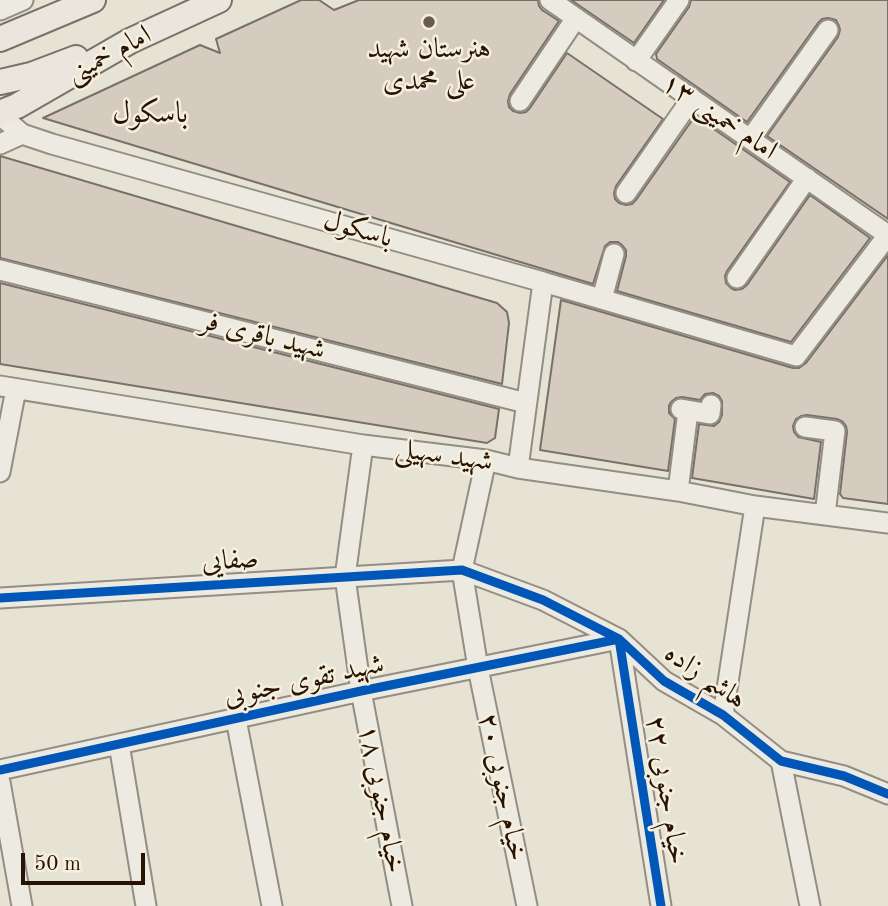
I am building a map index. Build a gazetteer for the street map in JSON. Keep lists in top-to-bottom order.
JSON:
{
  "streets": {
    "main road": ["امام خمینی"],
    "street": [
      "امام خمینی ۱۳",
      "باسکول",
      "شهید باقری فر",
      "شهید سهیلی",
      "صفایی",
      "هاشم زاده",
      "شهید تقوی جنوبی",
      "خیام جنوبی ۲۰",
      "خیام جنوبی ۲۲",
      "خیام جنوبی ۱۸"
    ]
  },
  "crossings": [
    ["امام خمینی", "باسکول"],
    ["امام خمینی ۱۳", "باسکول"],
    ["شهید سهیلی", "خیام جنوبی ۱۸"],
    ["صفایی", "هاشم زاده"],
    ["صفایی", "خیام جنوبی ۲۰"],
    ["صفایی", "خیام جنوبی ۱۸"],
    ["هاشم زاده", "شهید تقوی جنوبی"],
    ["هاشم زاده", "خیام جنوبی ۲۰"],
    ["هاشم زاده", "خیام جنوبی ۲۲"],
    ["شهید تقوی جنوبی", "خیام جنوبی ۲۰"],
    ["شهید تقوی جنوبی", "خیام جنوبی ۲۲"],
    ["شهید تقوی جنوبی", "خیام جنوبی ۱۸"]
  ],
  "districts": ["باسکول"],
  "places": ["هنرستان شهید علی محمدی"],
  "scale_bar": "50 m"
}
